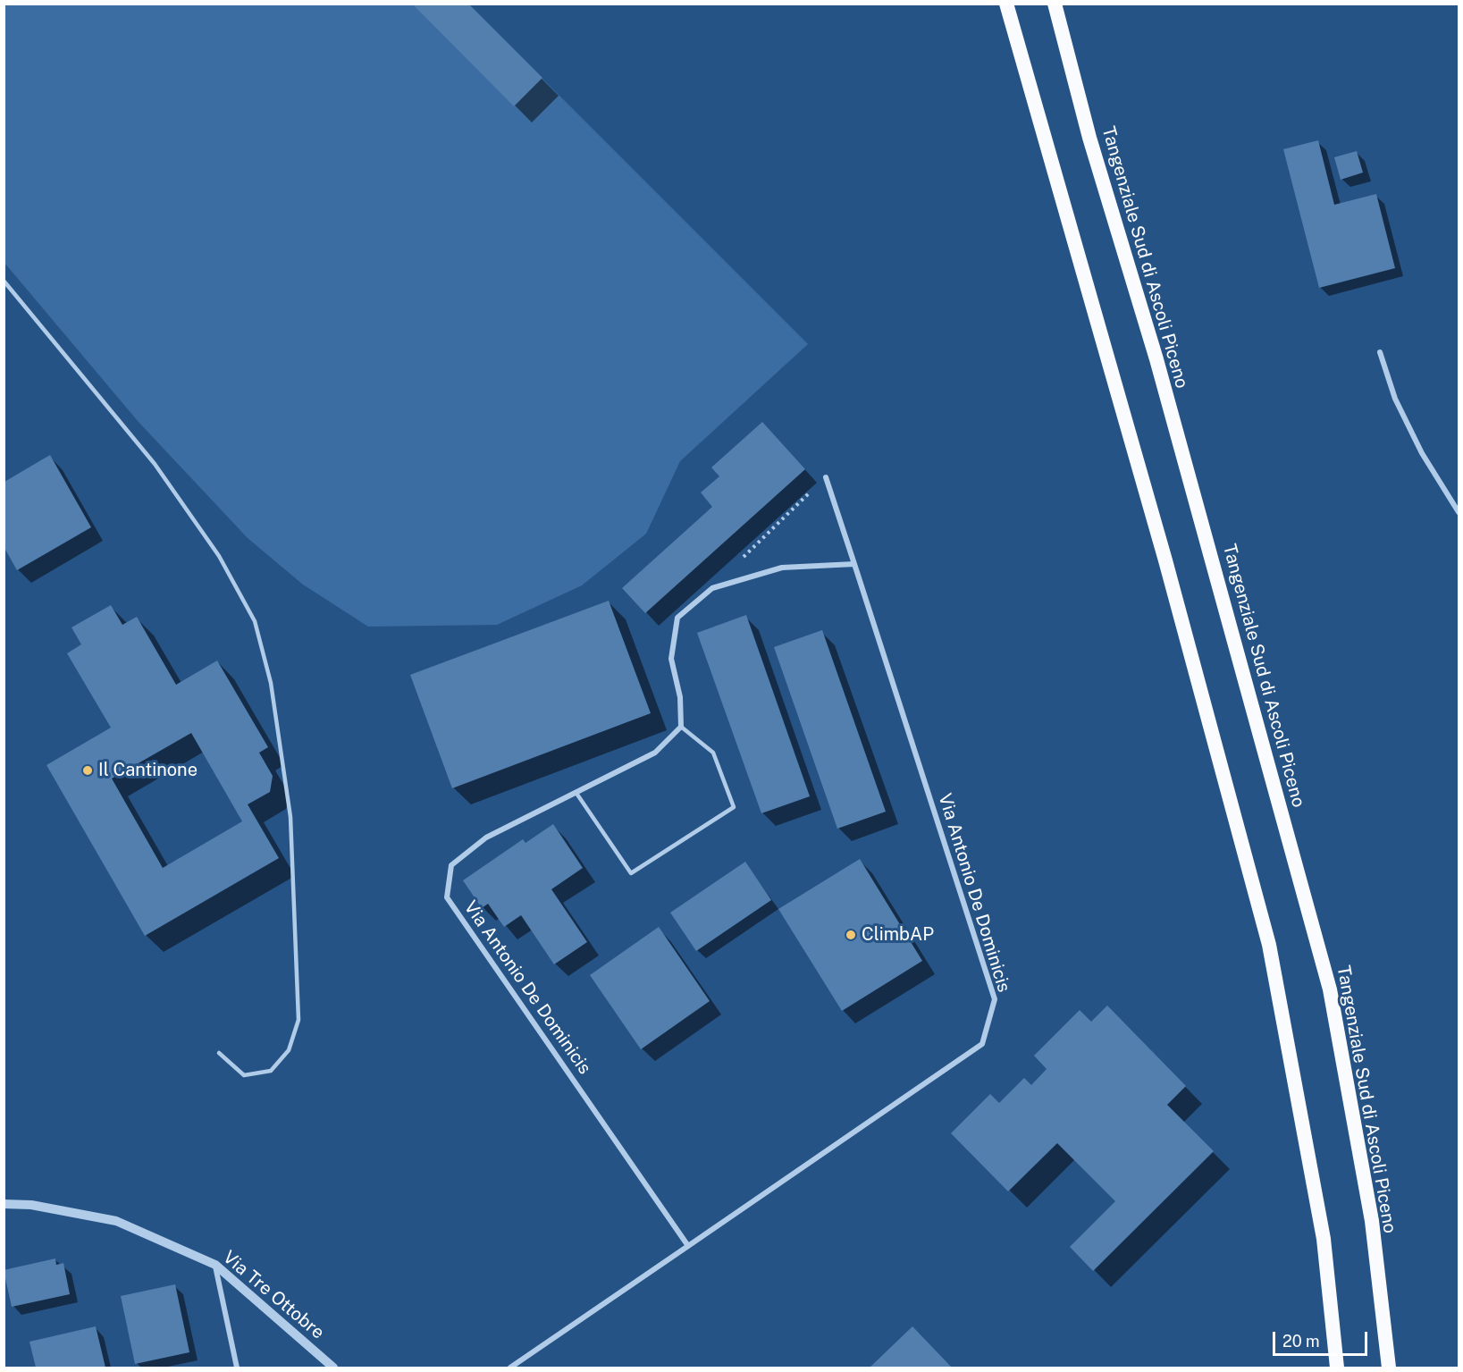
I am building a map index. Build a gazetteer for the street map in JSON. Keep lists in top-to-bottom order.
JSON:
{
  "streets": {
    "highway": ["Tangenziale Sud di Ascoli Piceno"],
    "street": ["Via Antonio De Dominicis", "Via Tre Ottobre"]
  },
  "places": ["Il Cantinone", "ClimbAP"],
  "scale_bar": "20 m"
}
